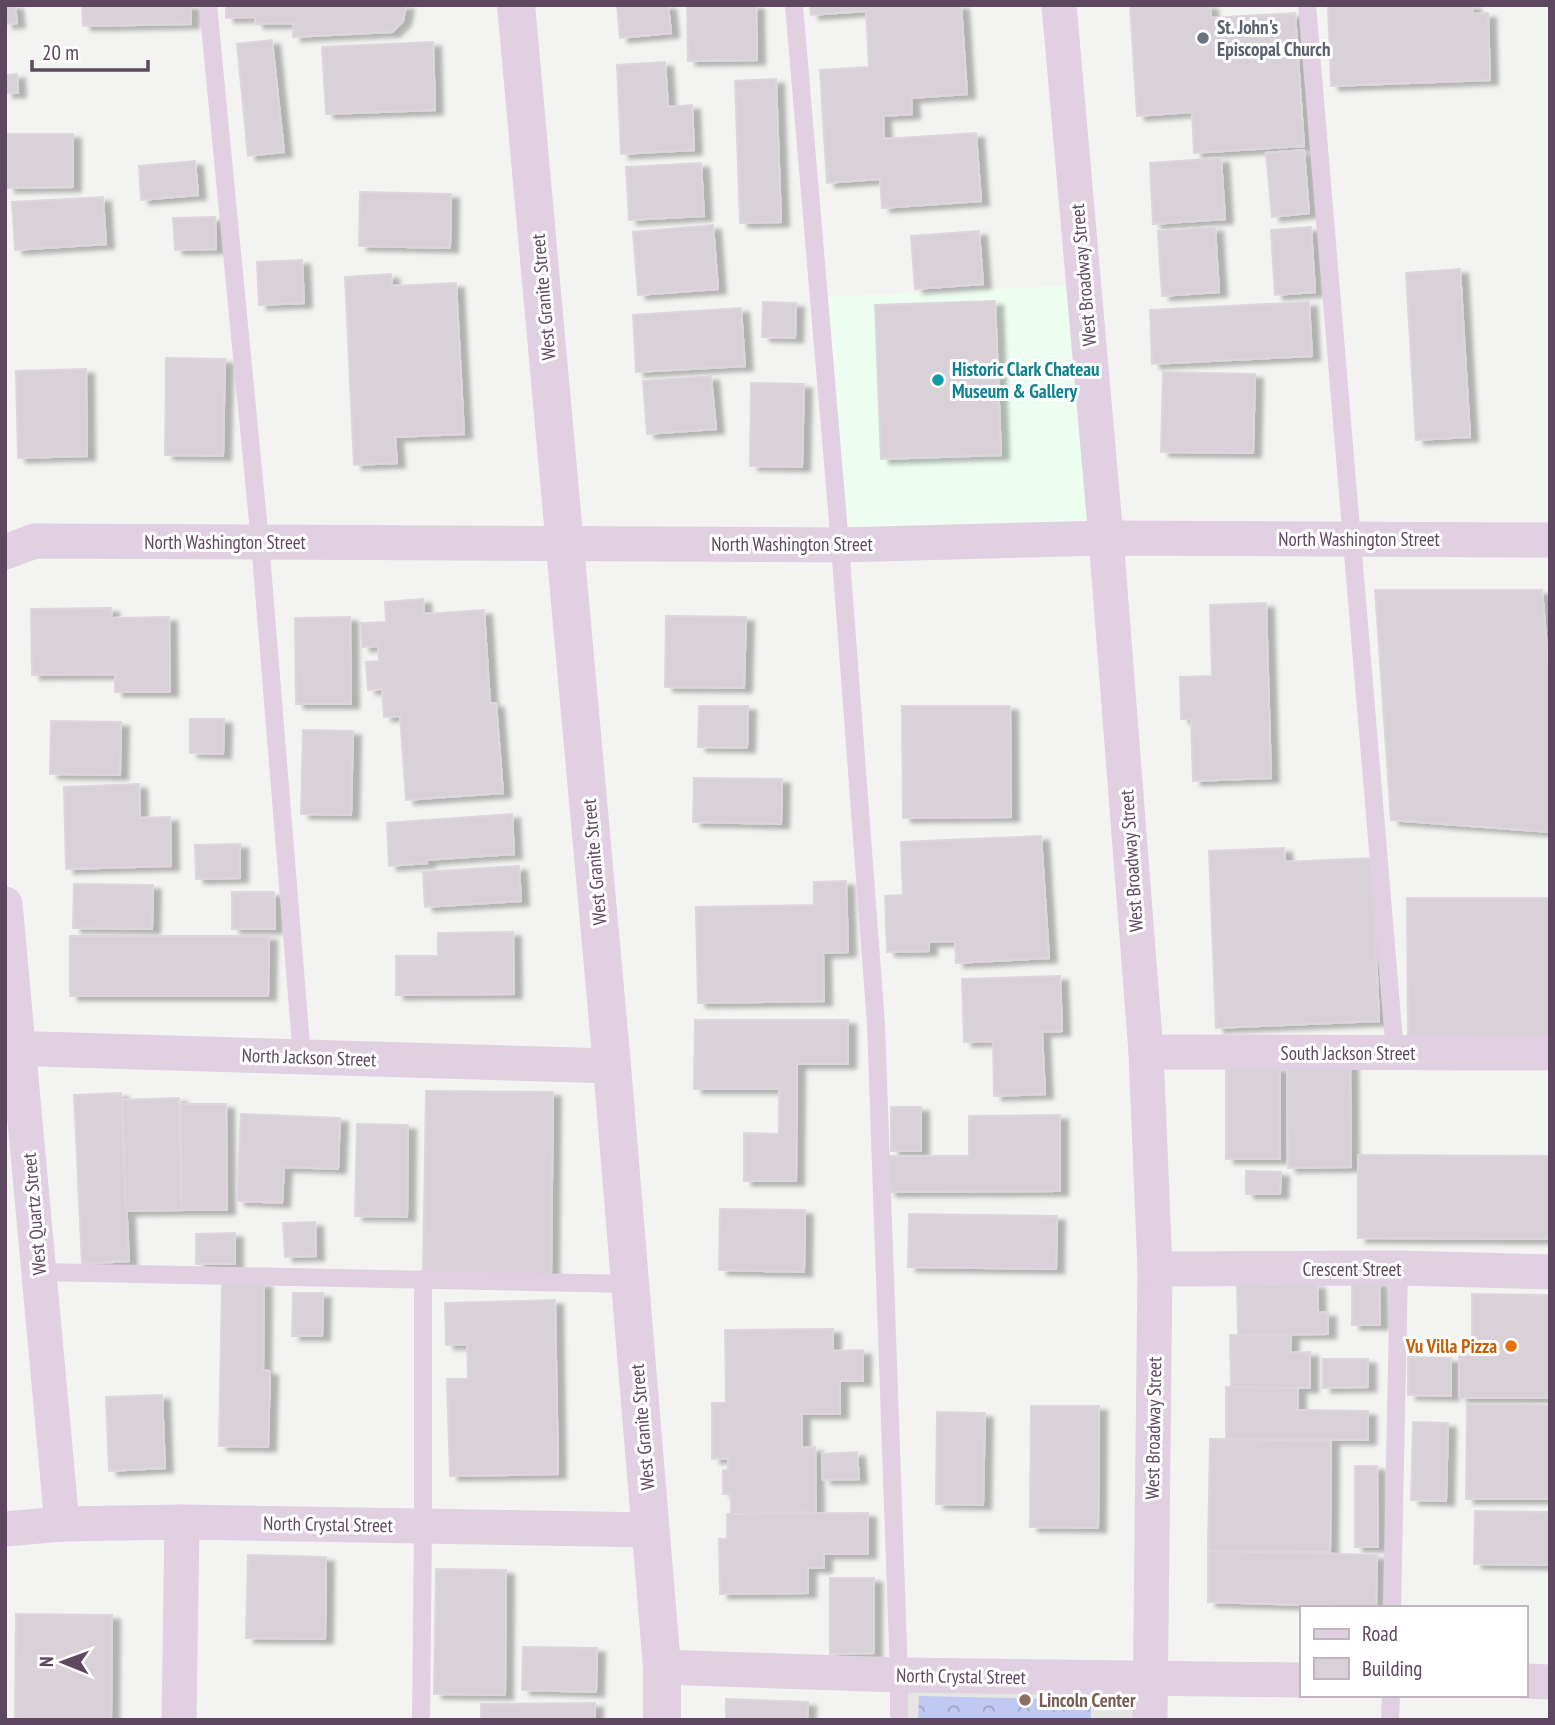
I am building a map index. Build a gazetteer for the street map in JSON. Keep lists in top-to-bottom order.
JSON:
{
  "streets": {
    "street": [
      "West Broadway Street",
      "West Granite Street",
      "North Washington Street",
      "South Jackson Street",
      "North Jackson Street",
      "West Quartz Street",
      "Crescent Street",
      "North Crystal Street"
    ]
  },
  "crossings": [
    ["West Broadway Street", "North Washington Street"],
    ["West Broadway Street", "South Jackson Street"],
    ["West Broadway Street", "Crescent Street"],
    ["West Broadway Street", "North Crystal Street"],
    ["West Granite Street", "North Washington Street"],
    ["West Granite Street", "North Jackson Street"],
    ["West Granite Street", "North Crystal Street"],
    ["North Jackson Street", "West Quartz Street"],
    ["West Quartz Street", "North Crystal Street"]
  ],
  "places": [
    "St. John's Episcopal Church",
    "Historic Clark Chateau Museum & Gallery",
    "Vu Villa Pizza",
    "Lincoln Center"
  ],
  "legend": ["Road", "Building"],
  "scale_bar": "20 m",
  "north": "left"
}
